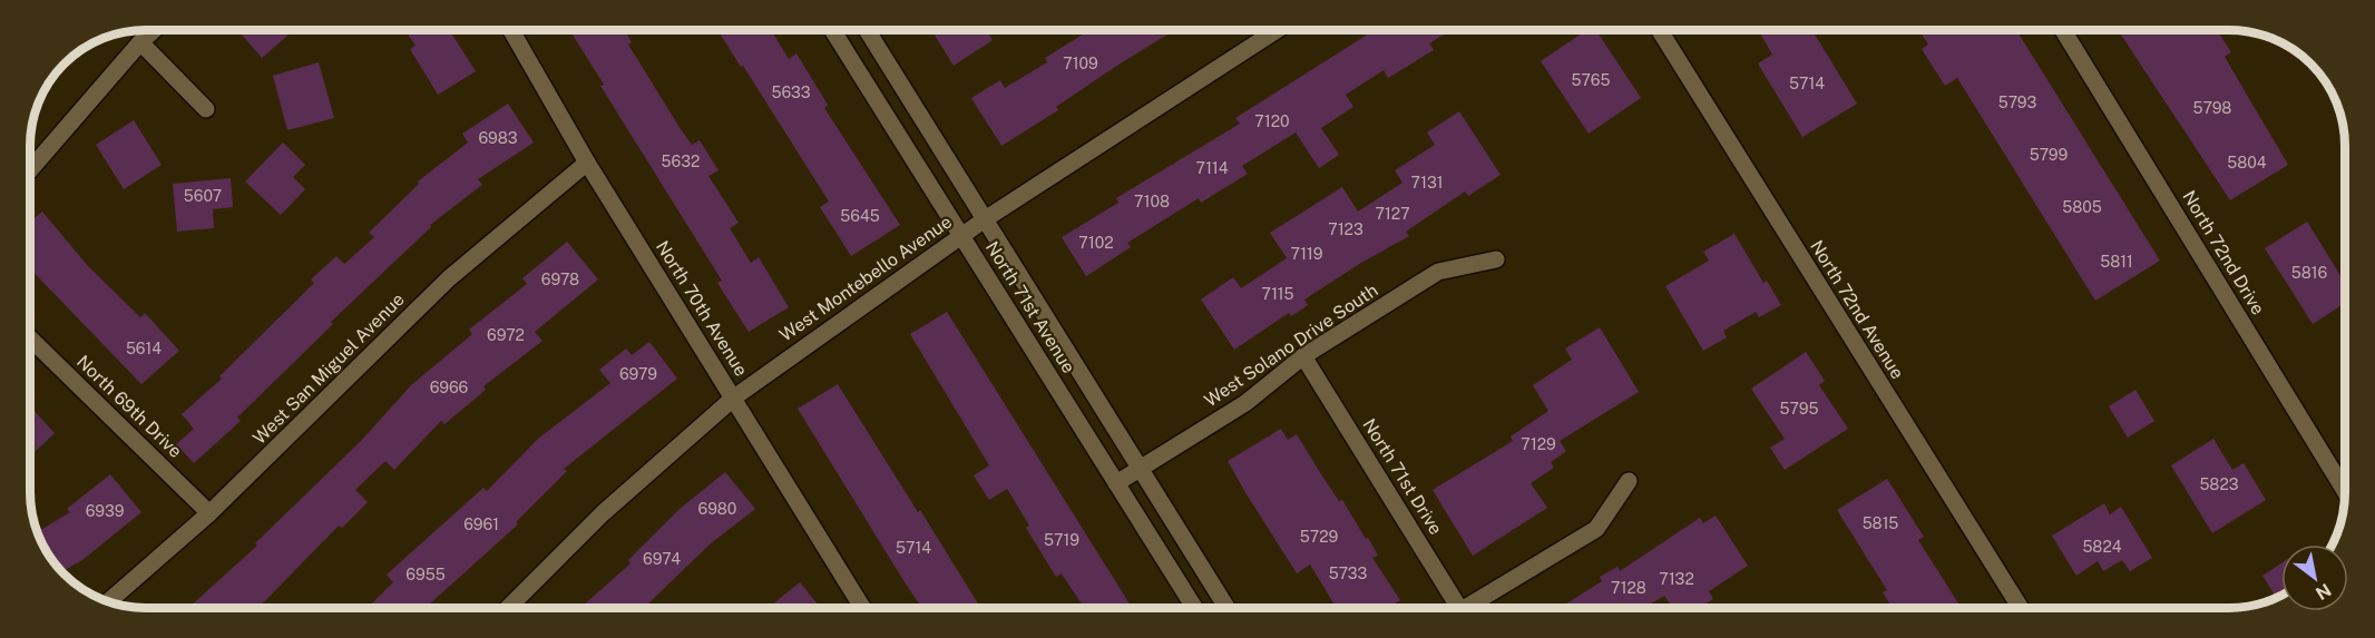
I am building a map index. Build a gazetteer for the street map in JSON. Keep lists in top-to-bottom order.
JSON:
{
  "streets": {
    "street": [
      "North 72nd Drive",
      "West Montebello Avenue",
      "North 71st Avenue",
      "North 70th Avenue",
      "North 72nd Avenue",
      "West Solano Drive South",
      "West San Miguel Avenue",
      "North 69th Drive",
      "North 71st Drive"
    ]
  },
  "crossings": [
    ["West Montebello Avenue", "North 71st Avenue"],
    ["West Montebello Avenue", "North 70th Avenue"],
    ["North 71st Avenue", "West Solano Drive South"],
    ["North 70th Avenue", "West San Miguel Avenue"],
    ["West Solano Drive South", "North 71st Drive"],
    ["West San Miguel Avenue", "North 69th Drive"]
  ],
  "house_numbers": [
    "7109",
    "5765",
    "5714",
    "5633",
    "5793",
    "5798",
    "7120",
    "6983",
    "5799",
    "5632",
    "5804",
    "7114",
    "7131",
    "5607",
    "7108",
    "5805",
    "7127",
    "5645",
    "7123",
    "7102",
    "7119",
    "5811",
    "5816",
    "6978",
    "7115",
    "6972",
    "5614",
    "6979",
    "6966",
    "5795",
    "7129",
    "5823",
    "6980",
    "6939",
    "5815",
    "6961",
    "5729",
    "5719",
    "5824",
    "5714",
    "6974",
    "5733",
    "6955",
    "7132",
    "7128"
  ],
  "north": "bottom right"
}
